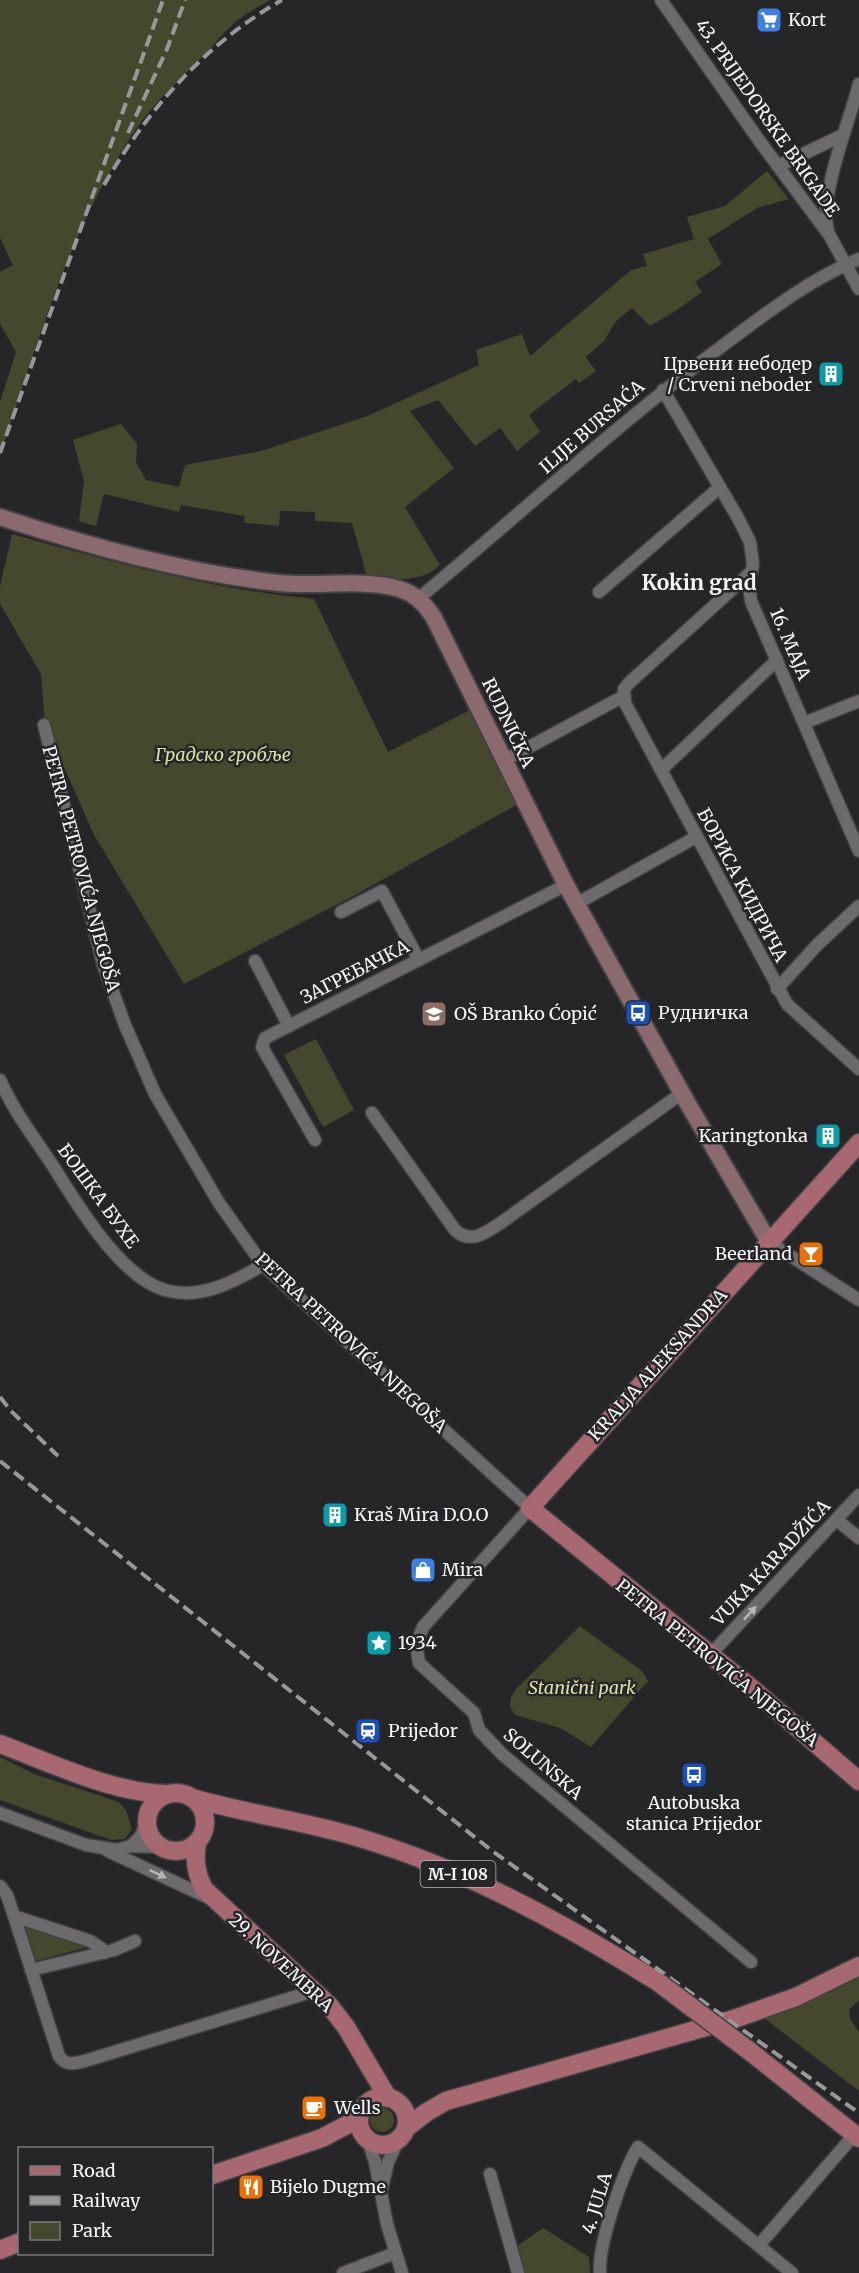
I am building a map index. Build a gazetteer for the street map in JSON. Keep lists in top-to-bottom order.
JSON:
{
  "streets": {
    "main road": [
      "PETRA PETROVIĆA NJEGOŠA",
      "KRALJA ALEKSANDRA",
      "M-I 108",
      "29. NOVEMBRA"
    ],
    "street": [
      "43. PRIJEDORSKE BRIGADE",
      "ILIJE BURSAĆA",
      "16. МАЈА",
      "RUDNIČKA",
      "БОРИСА KИДРИЧА",
      "ЗАГРЕБАЧКА",
      "БОШКА БУХЕ",
      "VUKA KARADŽIĆA",
      "SOLUNSKA",
      "4. JULA"
    ]
  },
  "crossings": [
    ["43. PRIJEDORSKE BRIGADE", "ILIJE BURSAĆA"],
    ["ILIJE BURSAĆA", "16. МАЈА"],
    ["ILIJE BURSAĆA", "RUDNIČKA"],
    ["RUDNIČKA", "ЗАГРЕБАЧКА"],
    ["RUDNIČKA", "KRALJA ALEKSANDRA"],
    ["PETRA PETROVIĆA NJEGOŠA", "БОШКА БУХЕ"],
    ["PETRA PETROVIĆA NJEGOŠA", "KRALJA ALEKSANDRA"],
    ["PETRA PETROVIĆA NJEGOŠA", "VUKA KARADŽIĆA"],
    ["PETRA PETROVIĆA NJEGOŠA", "SOLUNSKA"],
    ["KRALJA ALEKSANDRA", "SOLUNSKA"],
    ["M-I 108", "29. NOVEMBRA"]
  ],
  "one_way": ["VUKA KARADŽIĆA"],
  "districts": ["Kokin grad"],
  "parks": ["Градско гробље", "Stanični park"],
  "places": {
    "supermarket": ["Kort"],
    "building": ["Црвени небодер / Crveni neboder", "Karingtonka", "Kraš Mira D.O.O"],
    "bus stop": ["Рудничка", "Autobuska stanica Prijedor"],
    "school or university": ["OŠ Branko Ćopić"],
    "bar": ["Beerland"],
    "shop": ["Mira"],
    "place": ["1934"],
    "station": ["Prijedor"],
    "cafe": ["Wells"],
    "restaurant": ["Bijelo Dugme"]
  },
  "legend": ["Road", "Railway", "Park"]
}
